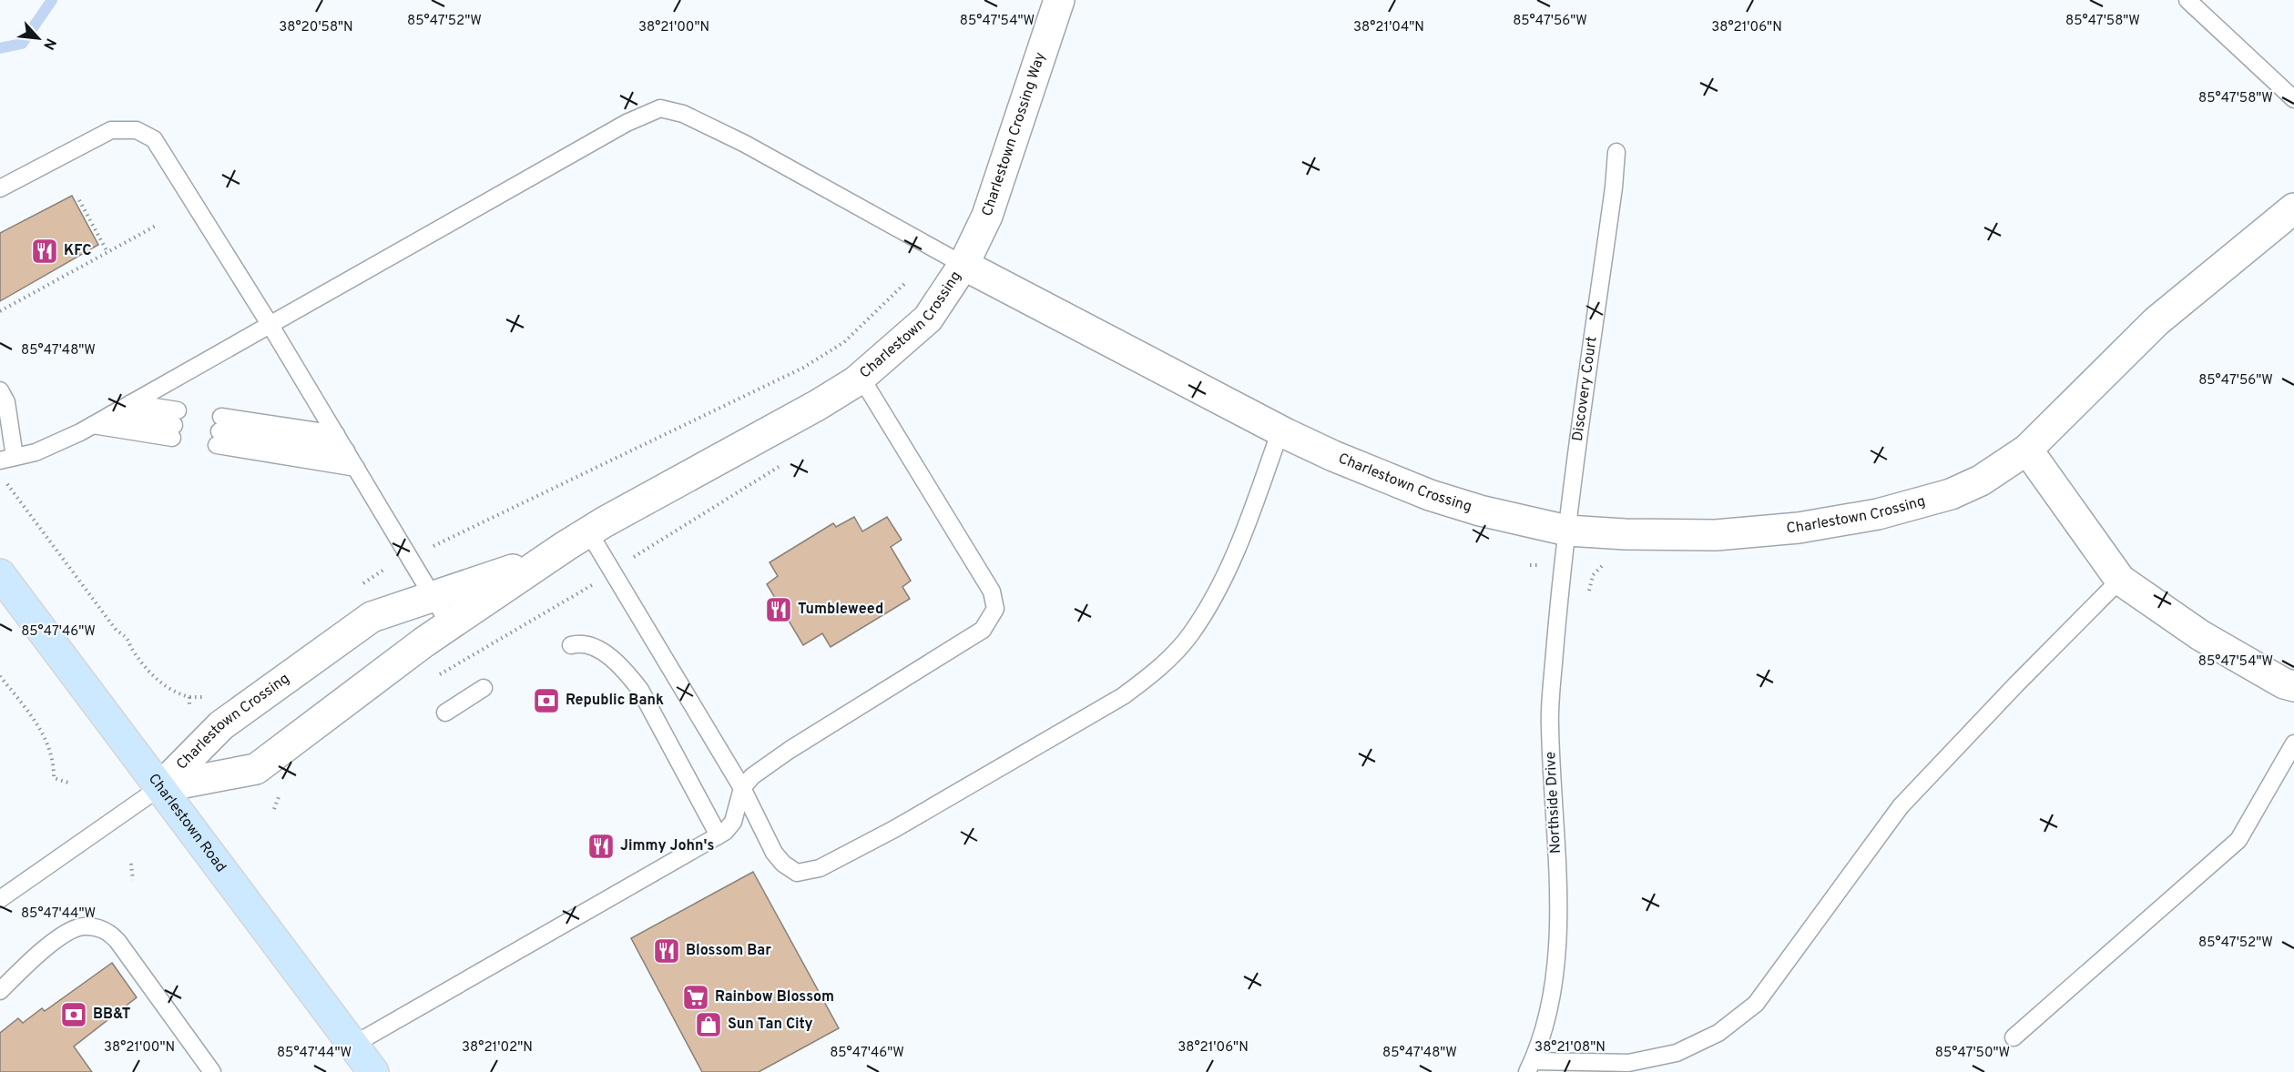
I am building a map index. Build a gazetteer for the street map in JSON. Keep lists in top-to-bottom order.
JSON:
{
  "streets": {
    "main road": ["Charlestown Road"],
    "street": ["Charlestown Crossing Way", "Charlestown Crossing"],
    "lane": ["Discovery Court", "Northside Drive"]
  },
  "crossings": [
    ["Charlestown Crossing Way", "Charlestown Crossing"],
    ["Charlestown Crossing", "Discovery Court"],
    ["Charlestown Crossing", "Northside Drive"],
    ["Charlestown Crossing", "Charlestown Road"],
    ["Discovery Court", "Northside Drive"]
  ],
  "places": {
    "restaurant": [
      "KFC",
      "Tumbleweed",
      "Jimmy John's",
      "Blossom Bar"
    ],
    "bank": ["Republic Bank", "BB&T"],
    "supermarket": ["Rainbow Blossom"],
    "shop": ["Sun Tan City"]
  },
  "north": "bottom right",
  "coordinates": [
    "85°47'58\"W",
    "85°47'52\"W",
    "85°47'54\"W",
    "85°47'56\"W",
    "38°20'58\"N",
    "38°21'00\"N",
    "38°21'04\"N",
    "38°21'06\"N",
    "85°47'48\"W",
    "85°47'46\"W",
    "85°47'44\"W",
    "38°21'02\"N",
    "38°21'08\"N",
    "85°47'50\"W"
  ]
}
